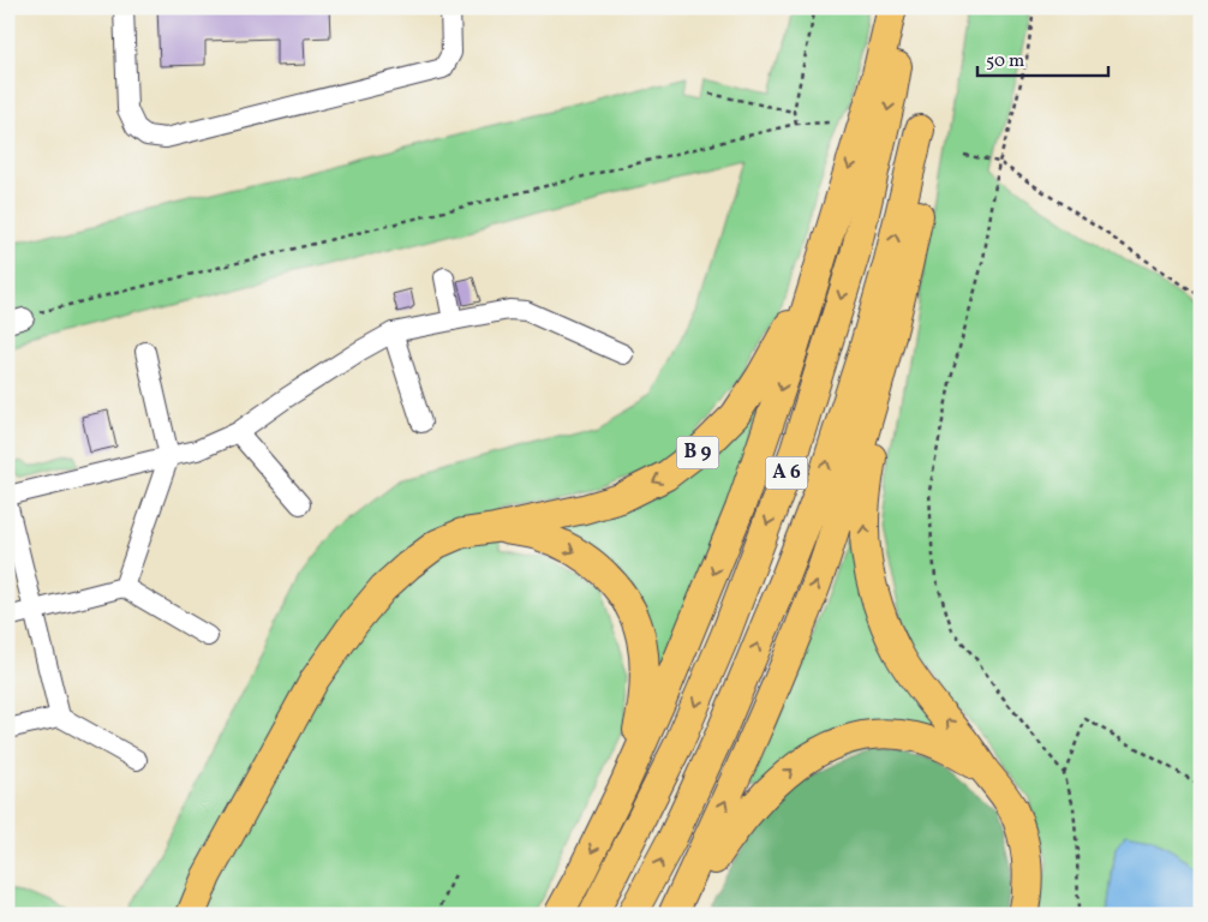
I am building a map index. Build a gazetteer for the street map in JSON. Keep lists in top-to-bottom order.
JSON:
{
  "streets": {
    "highway": ["B 9", "A 6"]
  },
  "scale_bar": "50 m"
}
